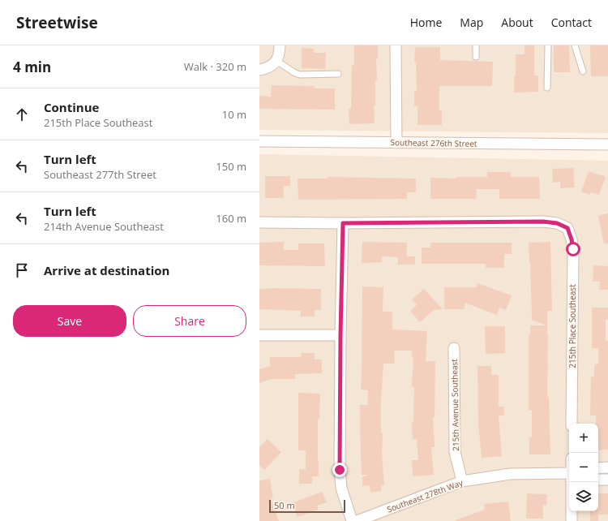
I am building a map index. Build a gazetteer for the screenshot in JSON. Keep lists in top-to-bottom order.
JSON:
{
  "streets": {
    "street": [
      "Southeast 276th Street",
      "215th Place Southeast",
      "215th Avenue Southeast",
      "Southeast 278th Way"
    ]
  },
  "crossings": [
    ["215th Avenue Southeast", "Southeast 278th Way"]
  ],
  "scale_bar": "50 m",
  "page": {
    "header": "Streetwise",
    "nav": [
      "Home",
      "Map",
      "About",
      "Contact"
    ],
    "heading": ["4 min", "Walk · 320 m"],
    "list": [
      ["Continue", "215th Place Southeast", "10 m"],
      ["Turn left", "Southeast 277th Street", "150 m"],
      ["Turn left", "214th Avenue Southeast", "160 m"],
      "Arrive at destination"
    ],
    "buttons": ["Save", "Share"],
    "map_buttons": ["+", "−"],
    "scale": "50 m"
  }
}
